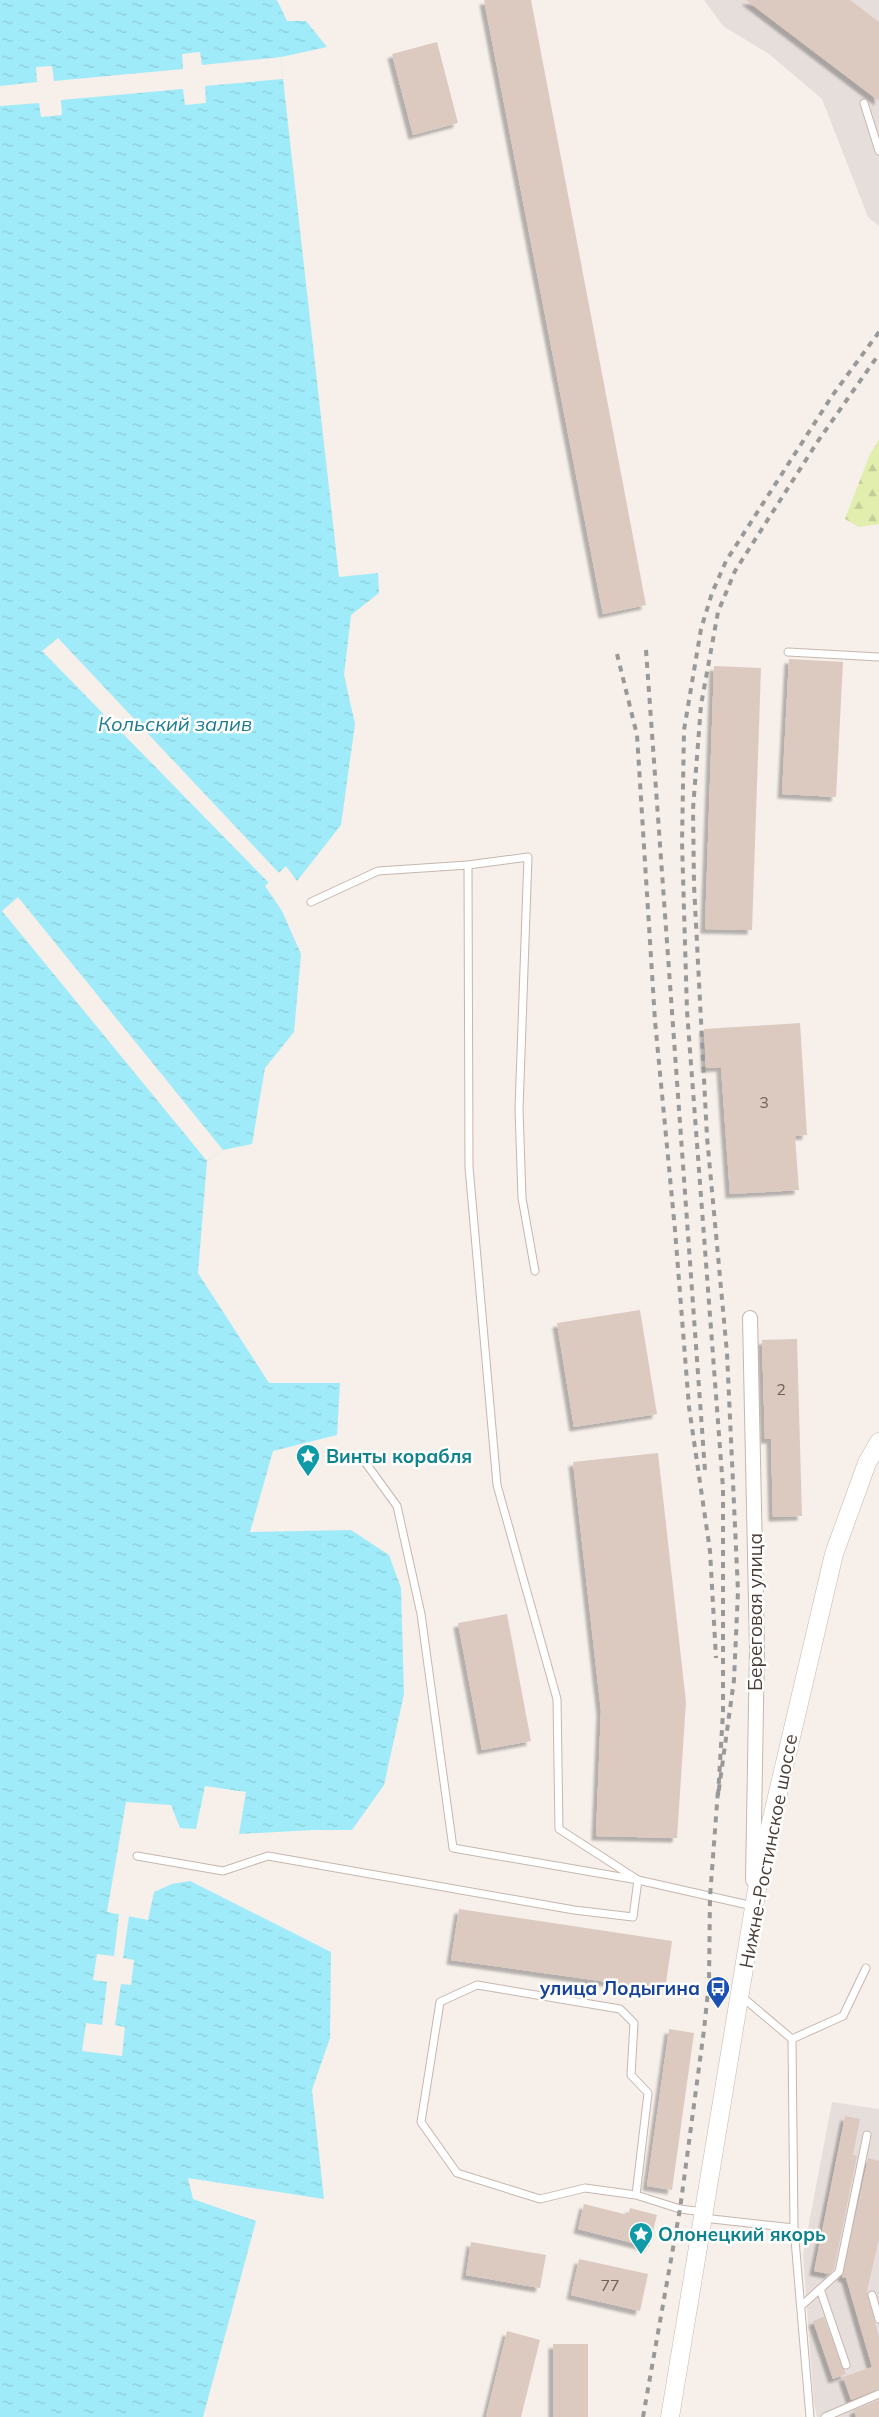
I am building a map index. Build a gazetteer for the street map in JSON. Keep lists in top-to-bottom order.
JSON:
{
  "streets": {
    "street": ["Береговая улица", "Нижне-Ростинское шоссе"]
  },
  "crossings": [
    ["Береговая улица", "Нижне-Ростинское шоссе"]
  ],
  "water": ["Кольский залив"],
  "places": {
    "place": ["Винты корабля", "Олонецкий якорь"],
    "bus stop": ["улица Лодыгина"]
  },
  "house_numbers": ["3", "2", "77"]
}
